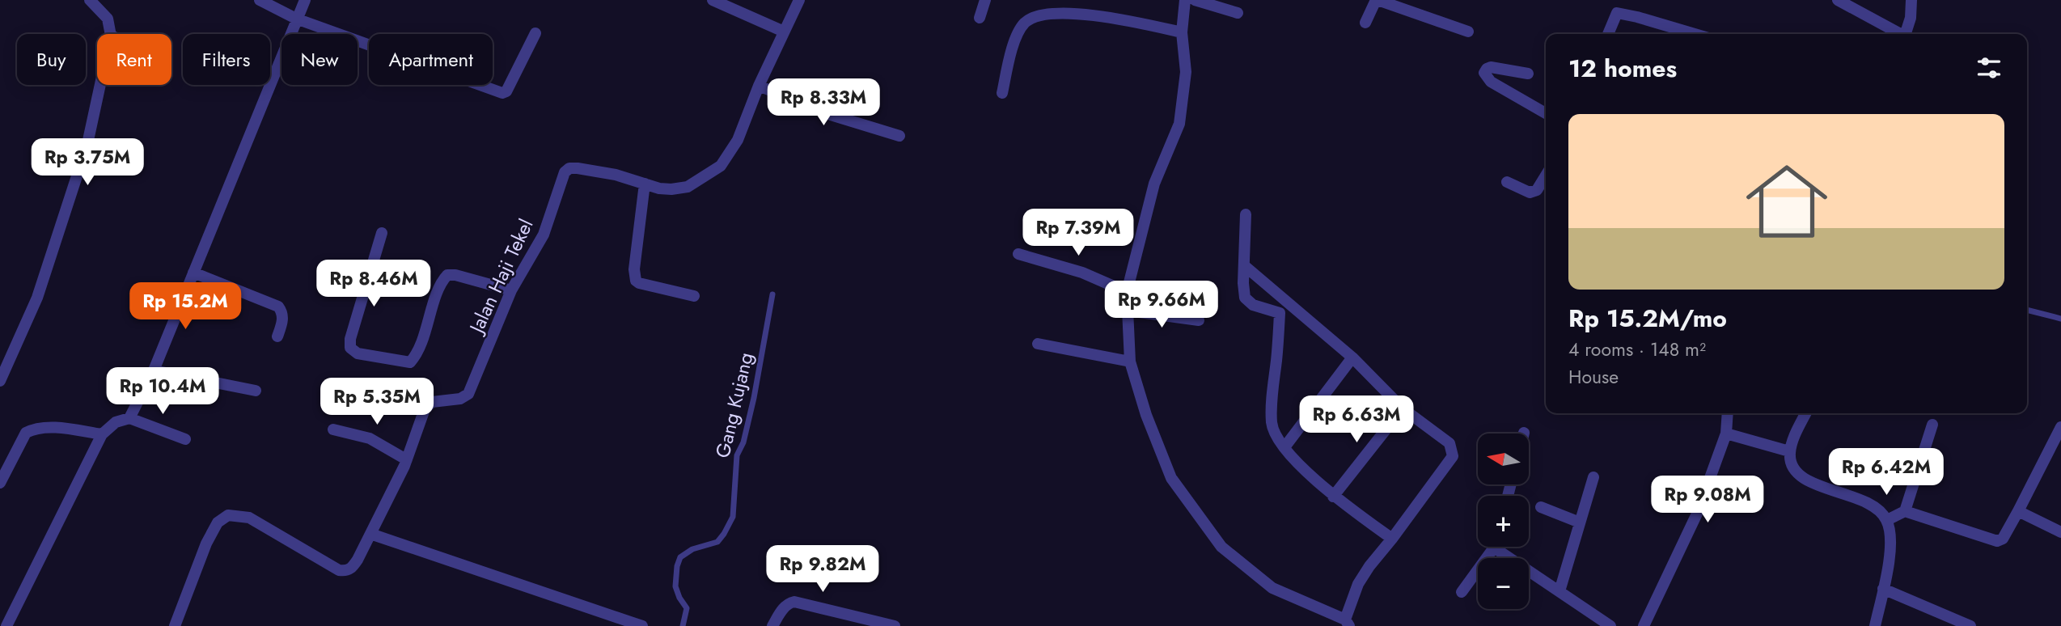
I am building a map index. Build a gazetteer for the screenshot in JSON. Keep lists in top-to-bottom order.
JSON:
{
  "streets": {
    "street": ["Jalan Haji Tekel"],
    "lane": ["Gang Kujang"]
  },
  "north": "left",
  "page": {
    "chip": [
      "Buy",
      "Rent",
      "Filters",
      "New",
      "Apartment"
    ],
    "heading": "12 homes",
    "price": [
      "Rp 8.33M",
      "Rp 3.75M",
      "Rp 7.39M",
      "Rp 8.46M",
      "Rp 9.66M",
      "Rp 15.2M",
      "Rp 10.4M",
      "Rp 5.35M",
      "Rp 6.63M",
      "Rp 6.42M",
      "Rp 9.08M",
      "Rp 9.82M"
    ],
    "list": [
      {
        "name": "Rp 15.2M/mo",
        "note": "4 rooms · 148 m² · House"
      }
    ],
    "map_buttons": ["+", "−"]
  }
}
